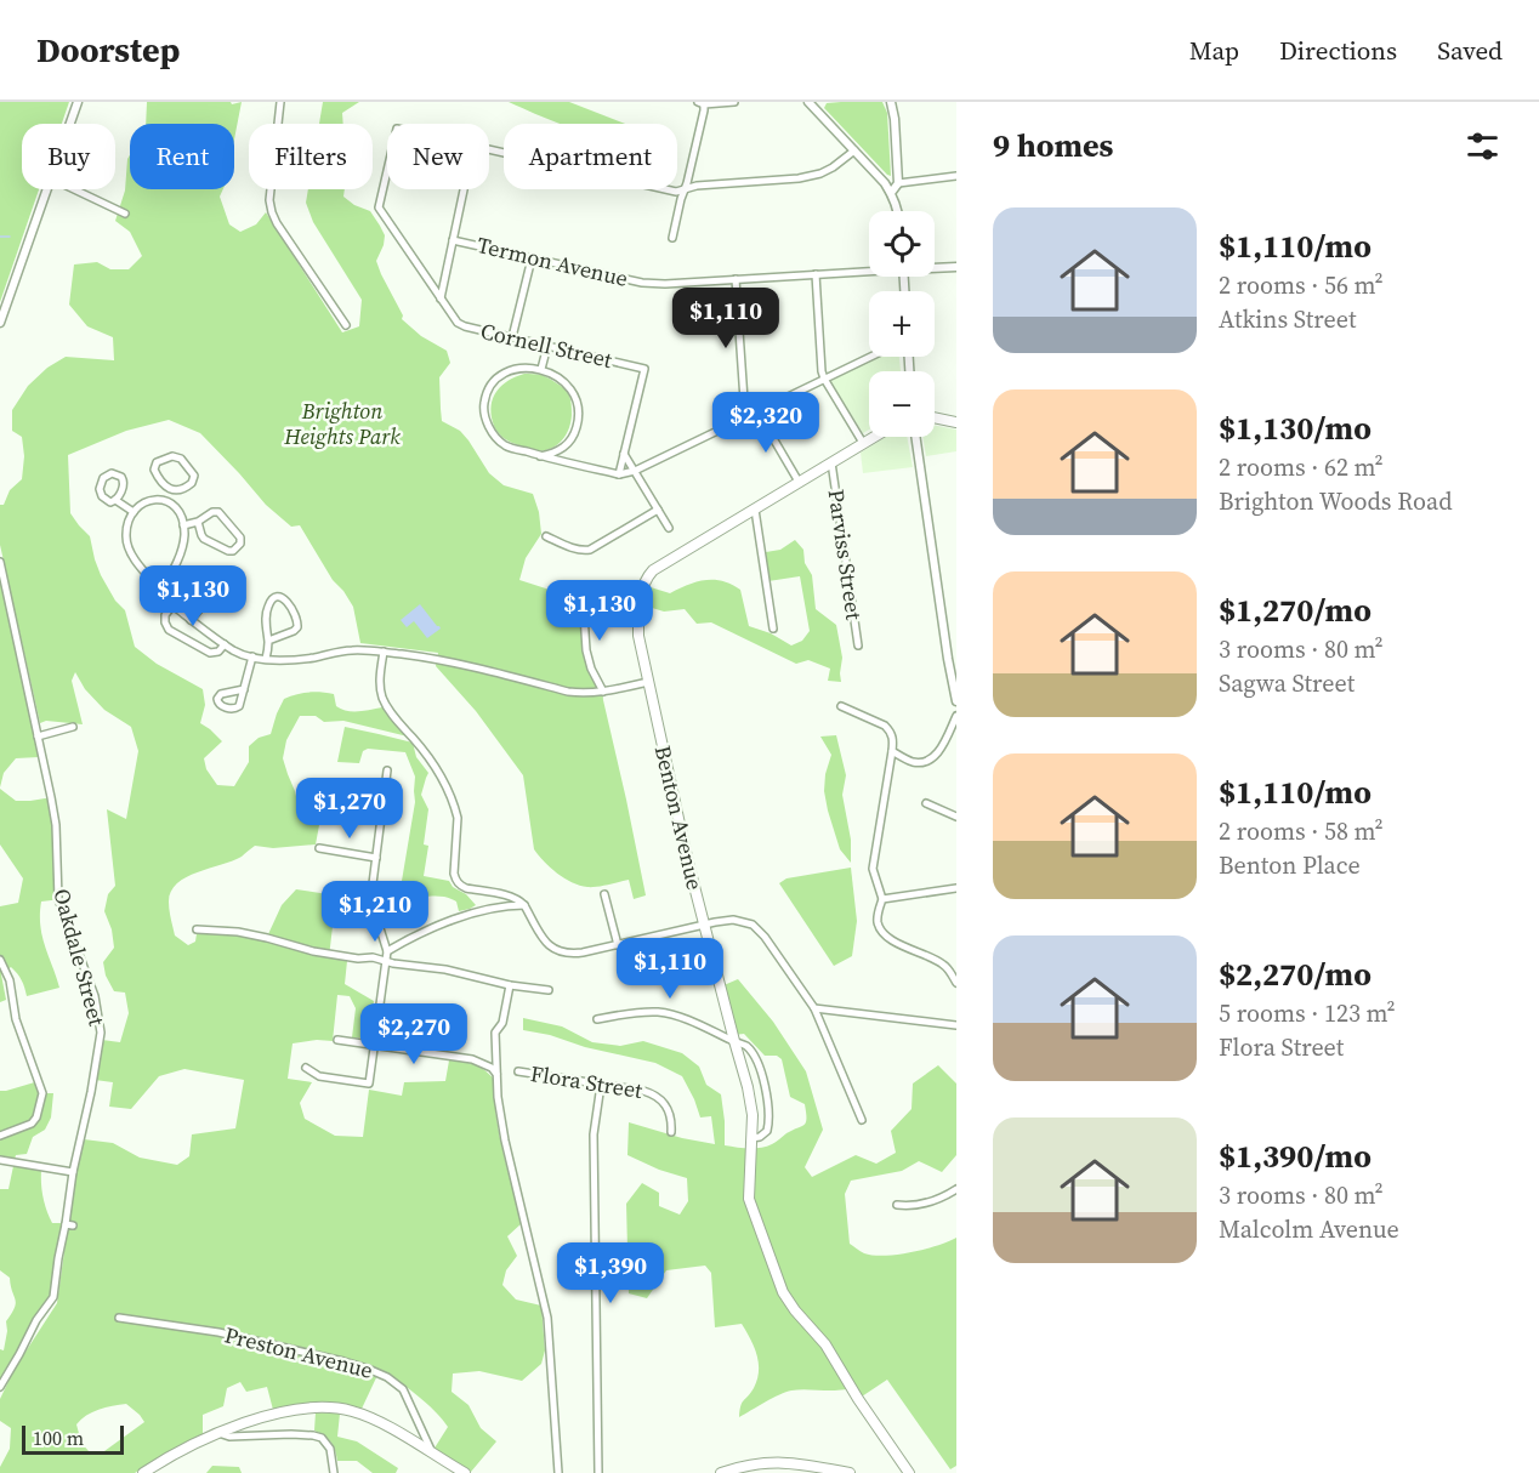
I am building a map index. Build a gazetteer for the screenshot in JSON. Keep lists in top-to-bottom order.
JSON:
{
  "streets": {
    "main road": ["Benton Avenue"],
    "street": [
      "Termon Avenue",
      "Cornell Street",
      "Parviss Street",
      "Oakdale Street",
      "Flora Street",
      "Preston Avenue"
    ]
  },
  "crossings": [
    ["Parviss Street", "Benton Avenue"]
  ],
  "parks": ["Brighton Heights Park"],
  "scale_bar": "100 m",
  "page": {
    "header": "Doorstep",
    "nav": ["Map", "Directions", "Saved"],
    "heading": "9 homes",
    "chip": [
      "Buy",
      "Rent",
      "Filters",
      "New",
      "Apartment"
    ],
    "list": [
      {
        "name": "$1,110/mo",
        "note": "2 rooms · 56 m² · Atkins Street"
      },
      {
        "name": "$1,130/mo",
        "note": "2 rooms · 62 m² · Brighton Woods Road"
      },
      {
        "name": "$1,270/mo",
        "note": "3 rooms · 80 m² · Sagwa Street"
      },
      {
        "name": "$1,110/mo",
        "note": "2 rooms · 58 m² · Benton Place"
      },
      {
        "name": "$2,270/mo",
        "note": "5 rooms · 123 m² · Flora Street"
      },
      {
        "name": "$1,390/mo",
        "note": "3 rooms · 80 m² · Malcolm Avenue"
      }
    ],
    "map_buttons": ["+", "−"],
    "price": [
      "$1,110",
      "$2,320",
      "$1,130",
      "$1,130",
      "$1,270",
      "$1,210",
      "$1,110",
      "$2,270",
      "$1,390"
    ],
    "scale": "100 m"
  }
}
